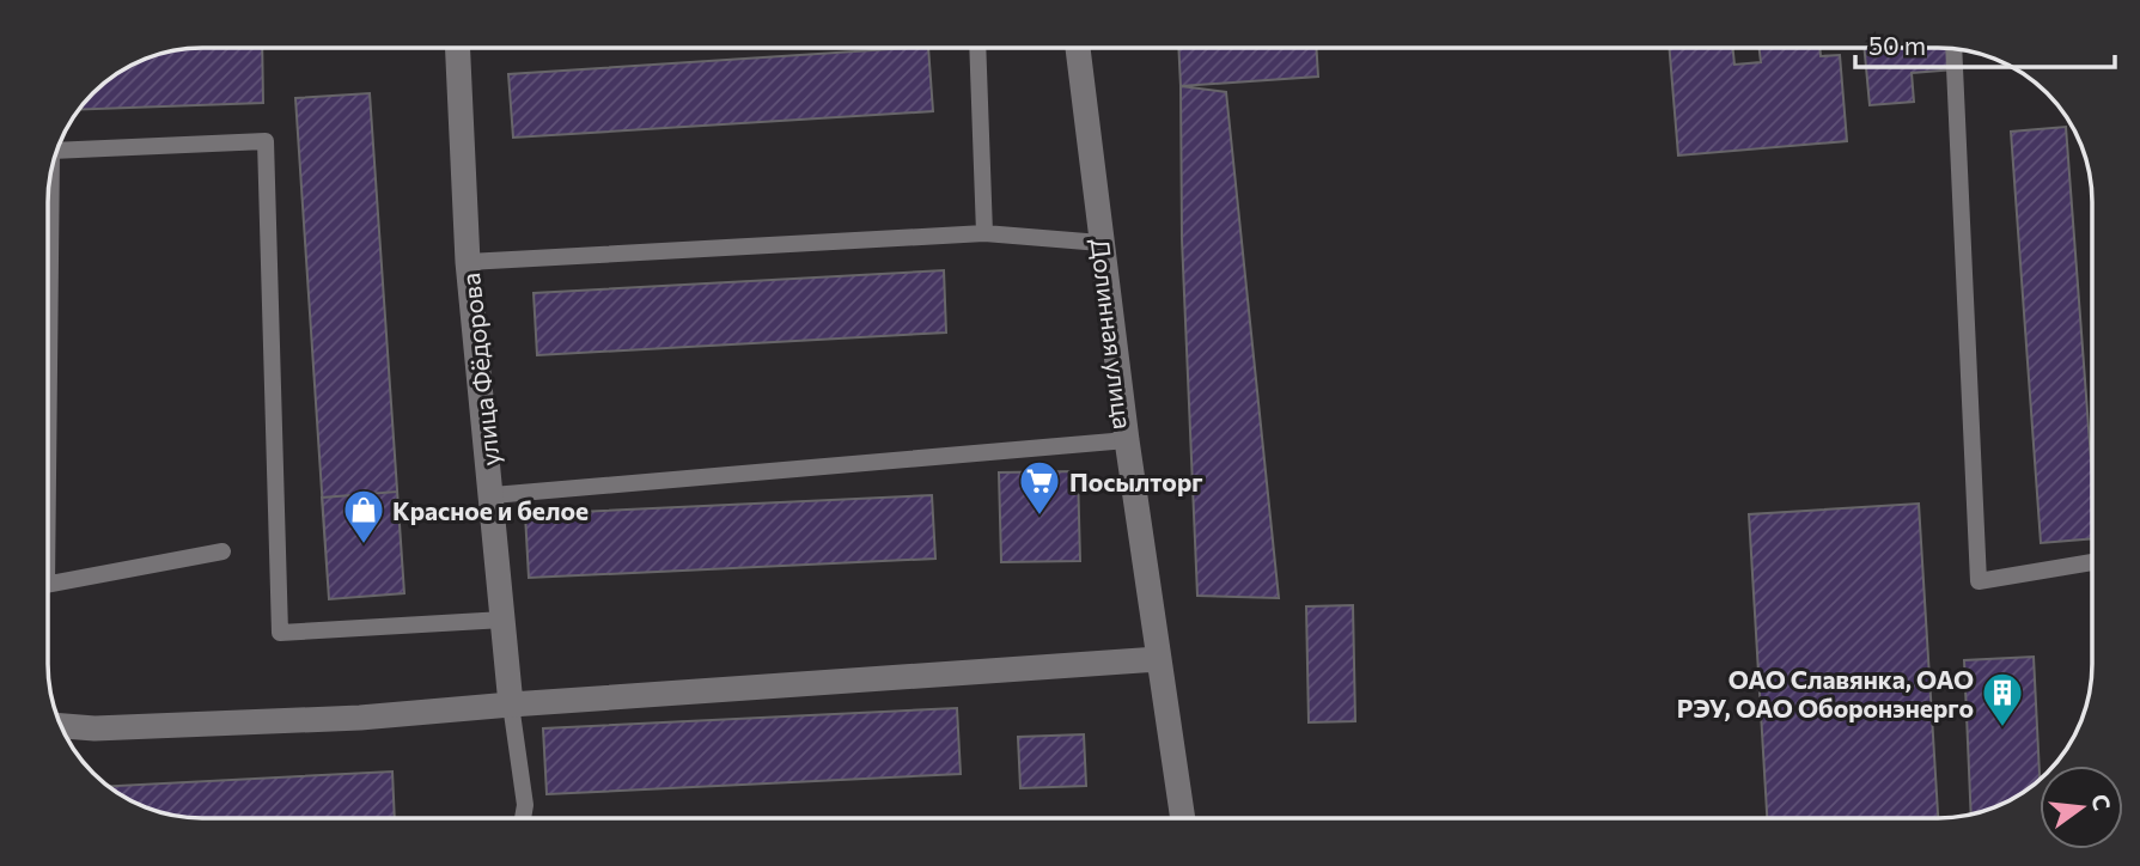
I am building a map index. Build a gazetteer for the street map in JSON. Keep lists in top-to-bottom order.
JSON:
{
  "streets": {
    "street": ["Долинная улица", "улица Фёдорова"]
  },
  "places": {
    "supermarket": ["Посылторг"],
    "shop": ["Красное и белое"],
    "building": ["ОАО Славянка, ОАО РЭУ, ОАО Оборонэнерго"]
  },
  "scale_bar": "50 m",
  "north": "right"
}
